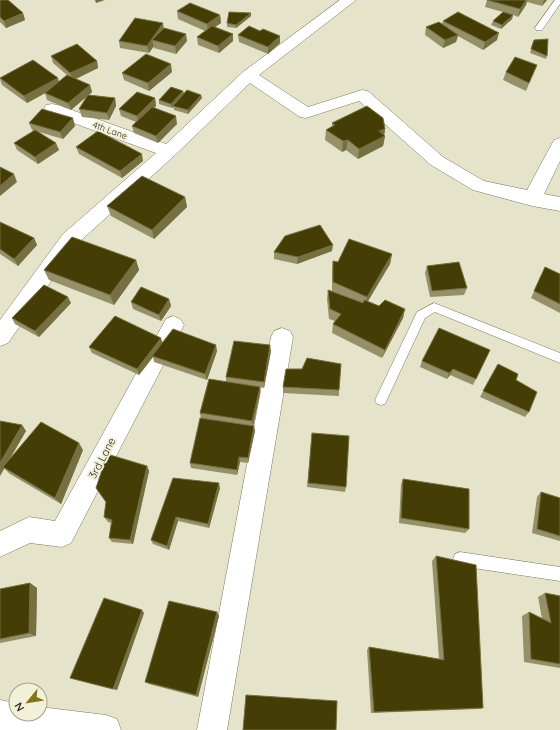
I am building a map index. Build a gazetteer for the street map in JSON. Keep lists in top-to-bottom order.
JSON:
{
  "streets": {
    "street": ["4th Lane", "3rd Lane"]
  },
  "north": "bottom left"
}
